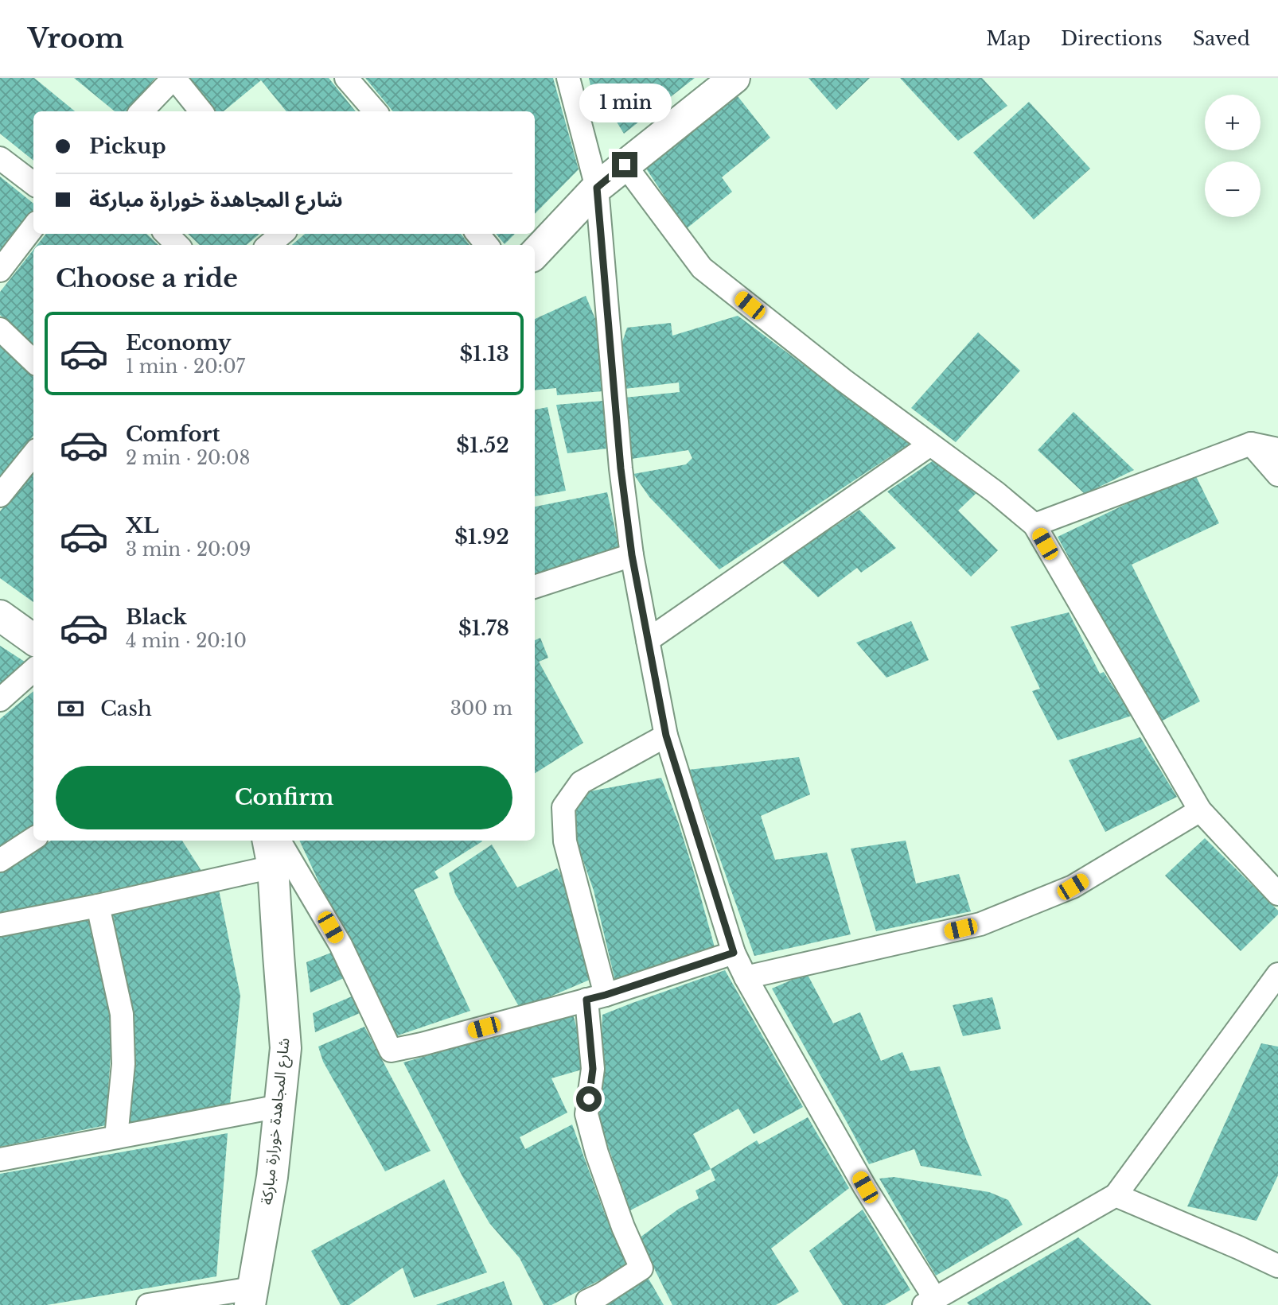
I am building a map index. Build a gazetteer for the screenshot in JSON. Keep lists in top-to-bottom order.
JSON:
{
  "streets": {
    "street": ["شارع المجاهدة خورارة مباركة"]
  },
  "page": {
    "header": "Vroom",
    "nav": ["Map", "Directions", "Saved"],
    "bubble": "1 min",
    "map_buttons": ["+", "−"],
    "banner": ["Pickup", "شارع المجاهدة خورارة مباركة"],
    "heading": "Choose a ride",
    "list": [
      {
        "name": "Economy",
        "note": "1 min · 20:07",
        "value": "$1.13"
      },
      {
        "name": "Comfort",
        "note": "2 min · 20:08",
        "value": "$1.52"
      },
      {
        "name": "XL",
        "note": "3 min · 20:09",
        "value": "$1.92"
      },
      {
        "name": "Black",
        "note": "4 min · 20:10",
        "value": "$1.78"
      }
    ],
    "pay": ["Cash", "300 m"],
    "buttons": "Confirm"
  }
}
